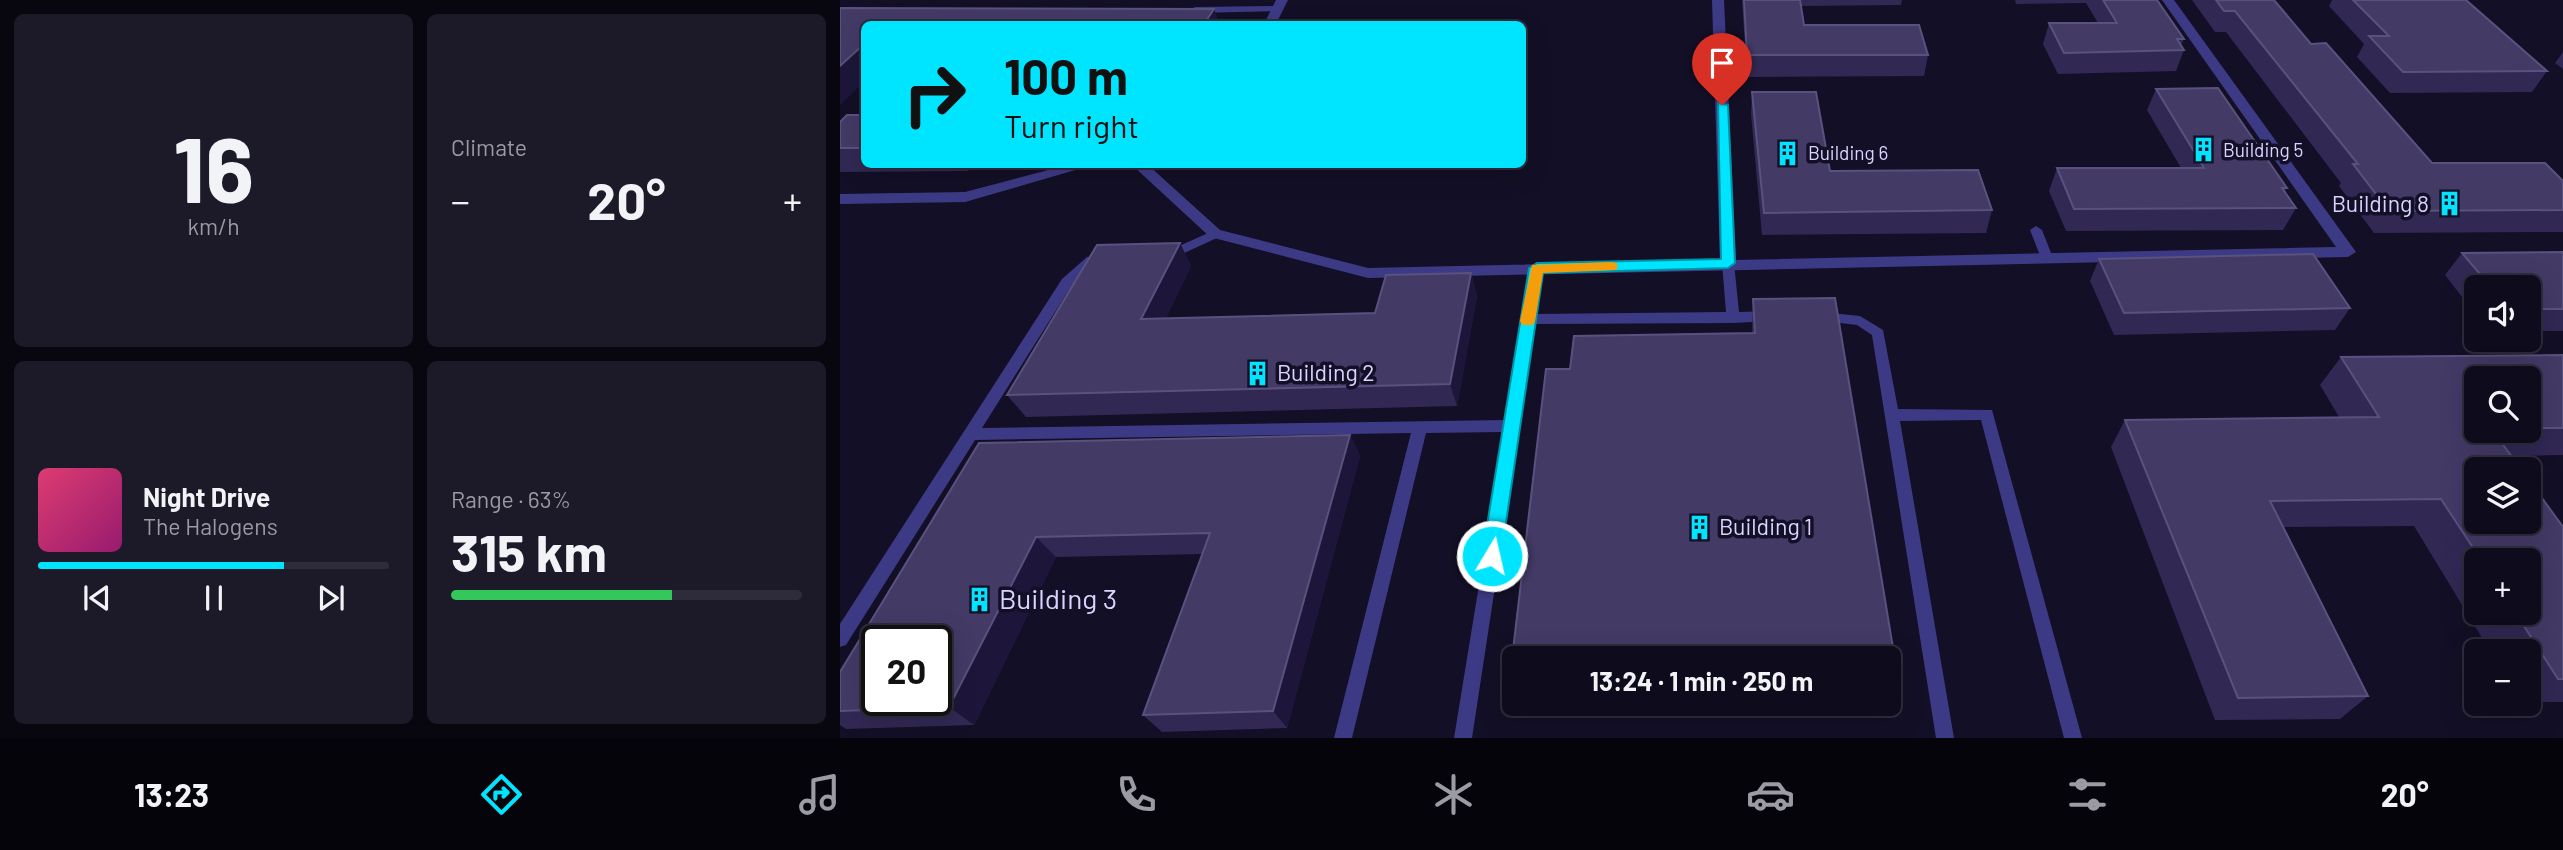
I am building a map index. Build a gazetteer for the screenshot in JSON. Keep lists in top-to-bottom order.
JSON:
{
  "places": {
    "building": [
      "Building 5",
      "Building 6",
      "Building 8",
      "Building 2",
      "Building 1",
      "Building 3"
    ]
  },
  "page": {
    "tile": [
      ["16", "km/h"],
      "Climate",
      ["Range · 63%", "315 km"]
    ],
    "turn": ["100 m", "Turn right"],
    "heat": ["−", "20°", "+"],
    "map_buttons": ["+", "−"],
    "song": ["Night Drive", "The Halogens"],
    "limit": "20",
    "trip": "13:24 · 1 min · 250 m",
    "tabs": ["13:23", "20°"]
  }
}
